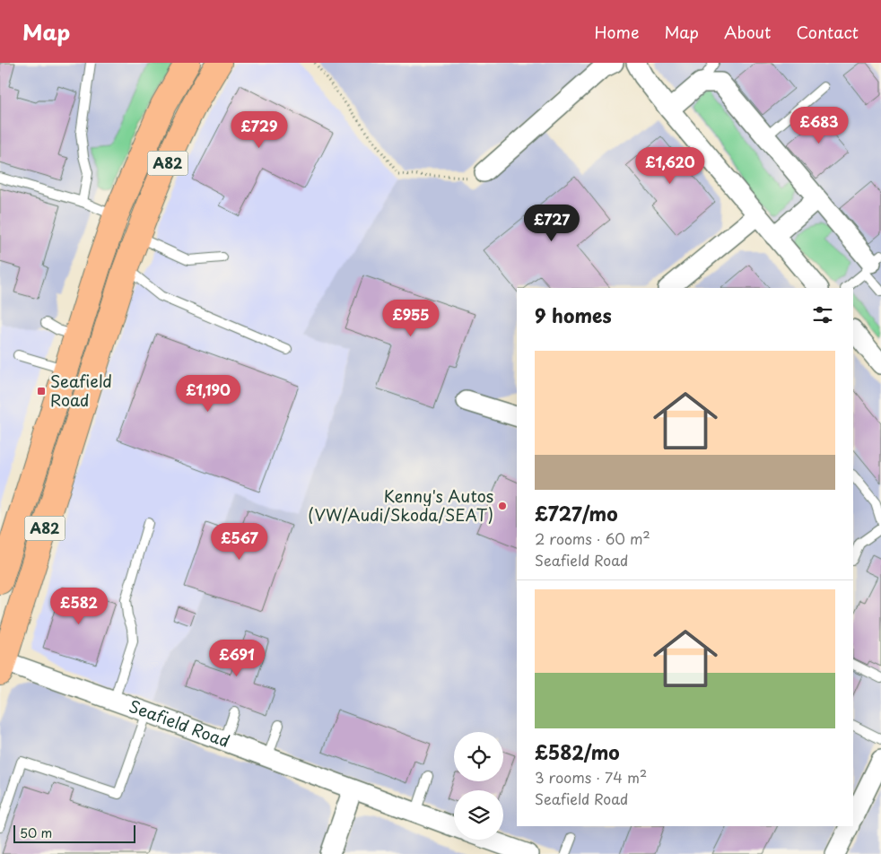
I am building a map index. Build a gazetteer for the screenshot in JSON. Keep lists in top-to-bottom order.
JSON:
{
  "streets": {
    "highway": ["A82"],
    "street": ["Seafield Road"]
  },
  "crossings": [
    ["A82", "Seafield Road"]
  ],
  "places": {
    "transit": ["Seafield Road"],
    "other": ["Kenny's Autos (VW/Audi/Skoda/SEAT)"]
  },
  "scale_bar": "50 m",
  "page": {
    "header": "Map",
    "nav": [
      "Home",
      "Map",
      "About",
      "Contact"
    ],
    "price": [
      "£683",
      "£729",
      "£1,620",
      "£727",
      "£955",
      "£1,190",
      "£567",
      "£582",
      "£691"
    ],
    "heading": "9 homes",
    "list": [
      {
        "name": "£727/mo",
        "note": "2 rooms · 60 m² · Seafield Road"
      },
      {
        "name": "£582/mo",
        "note": "3 rooms · 74 m² · Seafield Road"
      }
    ],
    "scale": "50 m"
  }
}
